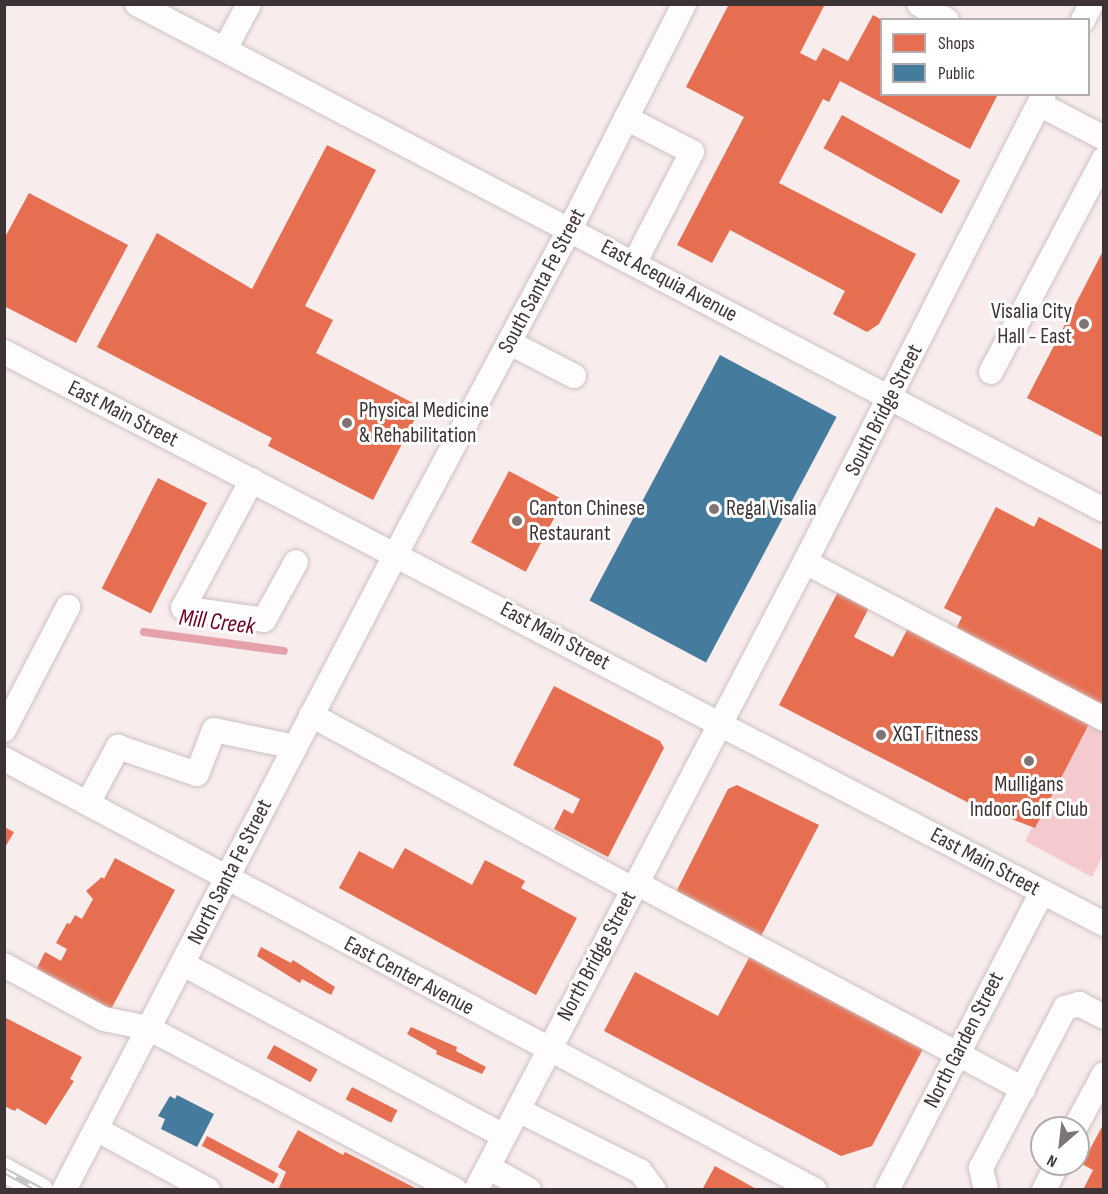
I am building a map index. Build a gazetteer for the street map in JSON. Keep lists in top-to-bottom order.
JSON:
{
  "streets": {
    "street": [
      "South Santa Fe Street",
      "East Acequia Avenue",
      "South Bridge Street",
      "East Main Street",
      "North Santa Fe Street",
      "North Bridge Street",
      "East Center Avenue",
      "North Garden Street"
    ]
  },
  "crossings": [
    ["South Santa Fe Street", "East Acequia Avenue"],
    ["South Santa Fe Street", "East Main Street"],
    ["South Santa Fe Street", "North Santa Fe Street"],
    ["East Acequia Avenue", "South Bridge Street"],
    ["South Bridge Street", "East Main Street"],
    ["South Bridge Street", "North Bridge Street"],
    ["East Main Street", "North Santa Fe Street"],
    ["East Main Street", "North Bridge Street"],
    ["East Main Street", "North Garden Street"],
    ["North Santa Fe Street", "East Center Avenue"],
    ["North Bridge Street", "East Center Avenue"]
  ],
  "water": ["Mill Creek"],
  "places": [
    "Visalia City Hall - East",
    "Physical Medicine & Rehabilitation",
    "Regal Visalia",
    "Canton Chinese Restaurant",
    "XGT Fitness",
    "Mulligans Indoor Golf Club"
  ],
  "legend": ["Shops", "Public"],
  "north": "bottom left"
}
